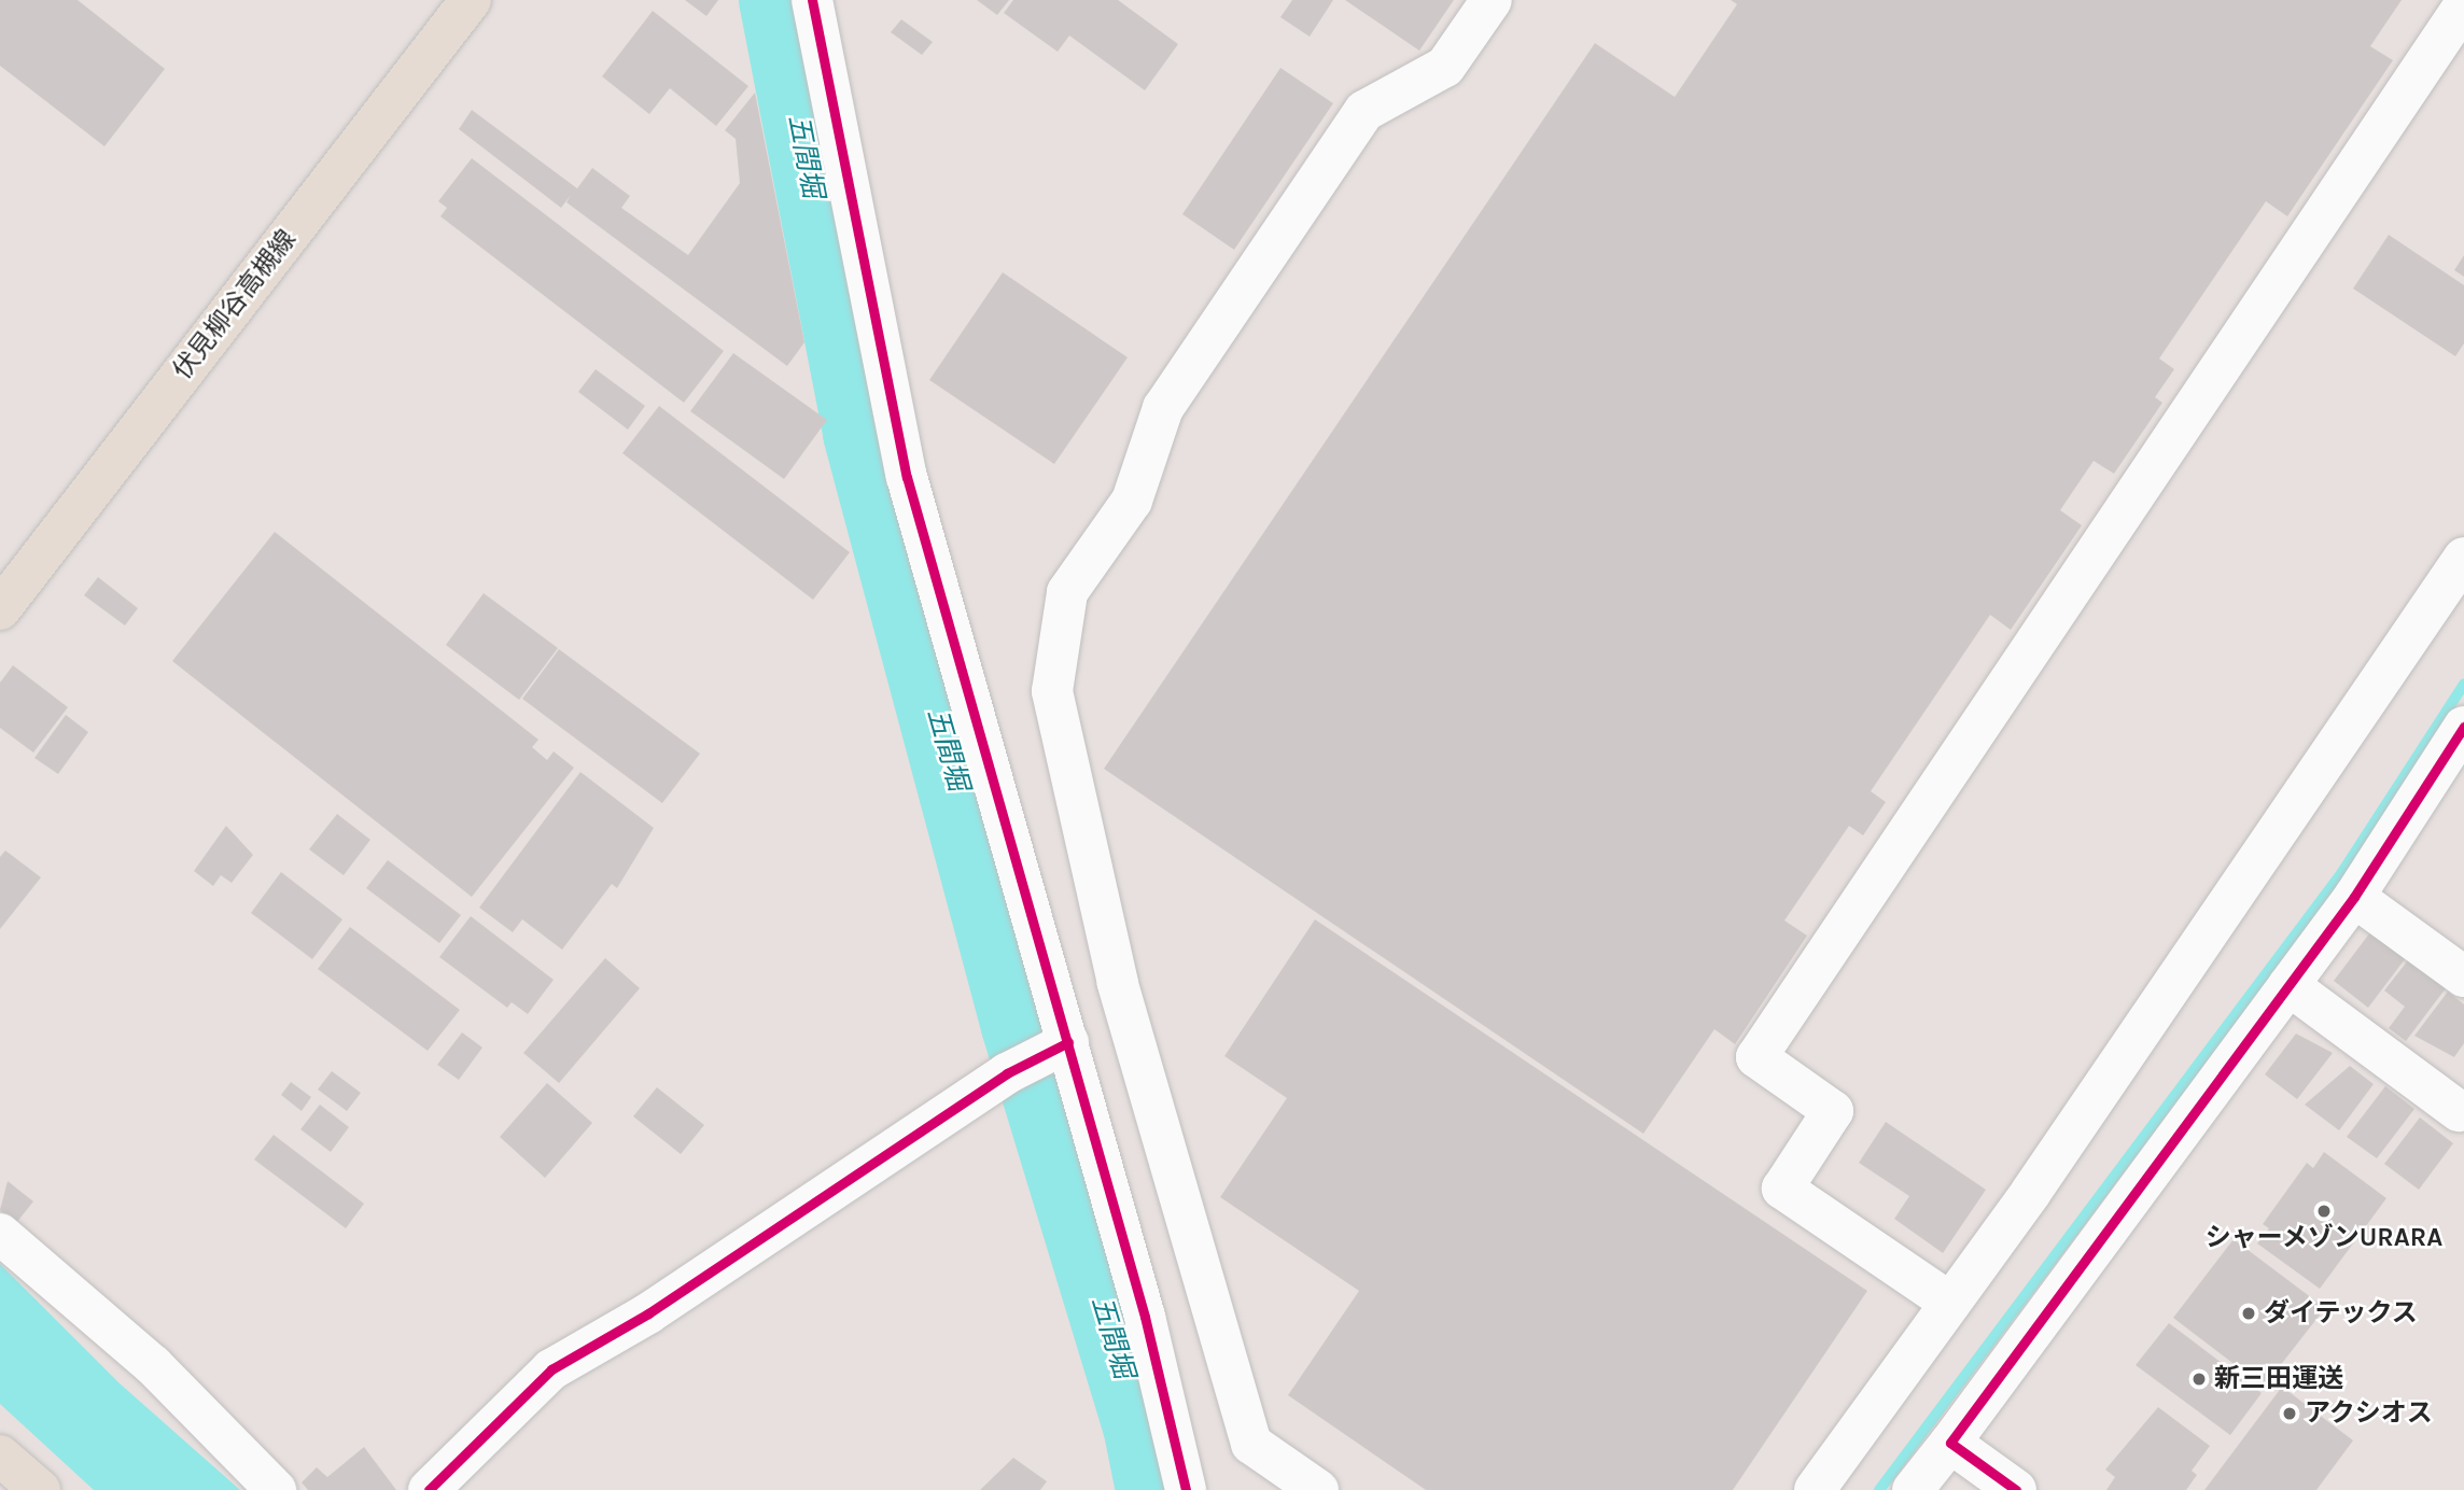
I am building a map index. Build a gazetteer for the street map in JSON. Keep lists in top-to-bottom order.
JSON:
{
  "streets": {
    "main road": ["伏見柳谷高槻線"]
  },
  "water": ["五間堀"],
  "places": [
    "シャーメゾンURARA",
    "ダイテックス",
    "新三田運送",
    "アクシオス"
  ]
}
